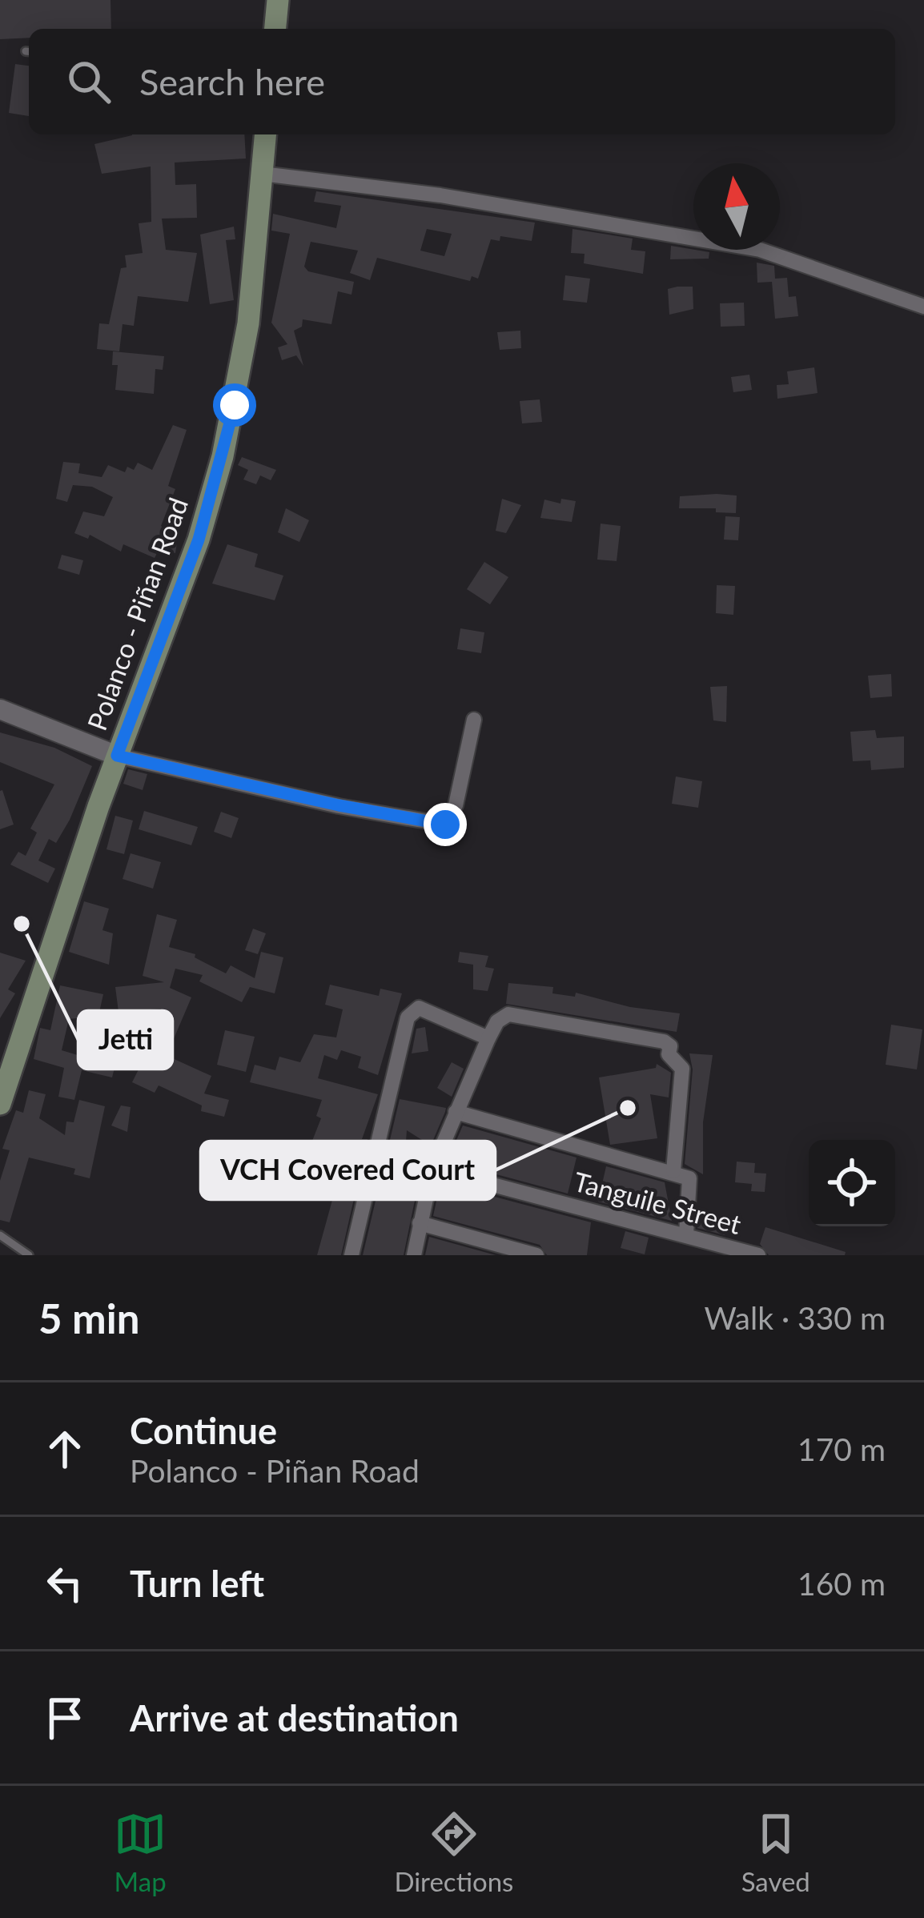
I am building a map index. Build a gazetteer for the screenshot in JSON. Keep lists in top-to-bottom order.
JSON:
{
  "streets": {
    "main road": ["Polanco - Piñan Road"],
    "street": ["Tanguile Street"]
  },
  "places": ["Jetti", "VCH Covered Court"],
  "north": "top",
  "page": {
    "search": "Search here",
    "heading": ["5 min", "Walk · 330 m"],
    "list": [
      ["Continue", "Polanco - Piñan Road", "170 m"],
      ["Turn left", "160 m"],
      "Arrive at destination"
    ],
    "nav": ["Map", "Directions", "Saved"]
  }
}
